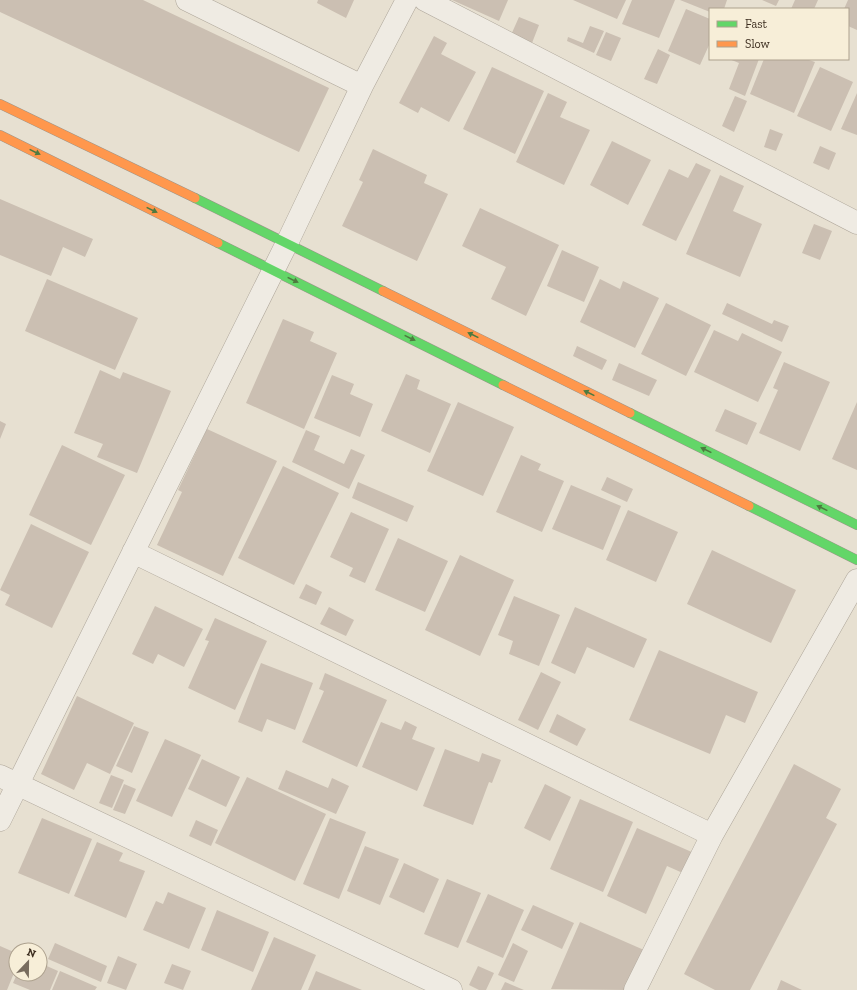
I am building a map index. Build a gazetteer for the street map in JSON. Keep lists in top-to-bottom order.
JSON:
{
  "legend": ["Fast", "Slow"],
  "north": "top"
}
